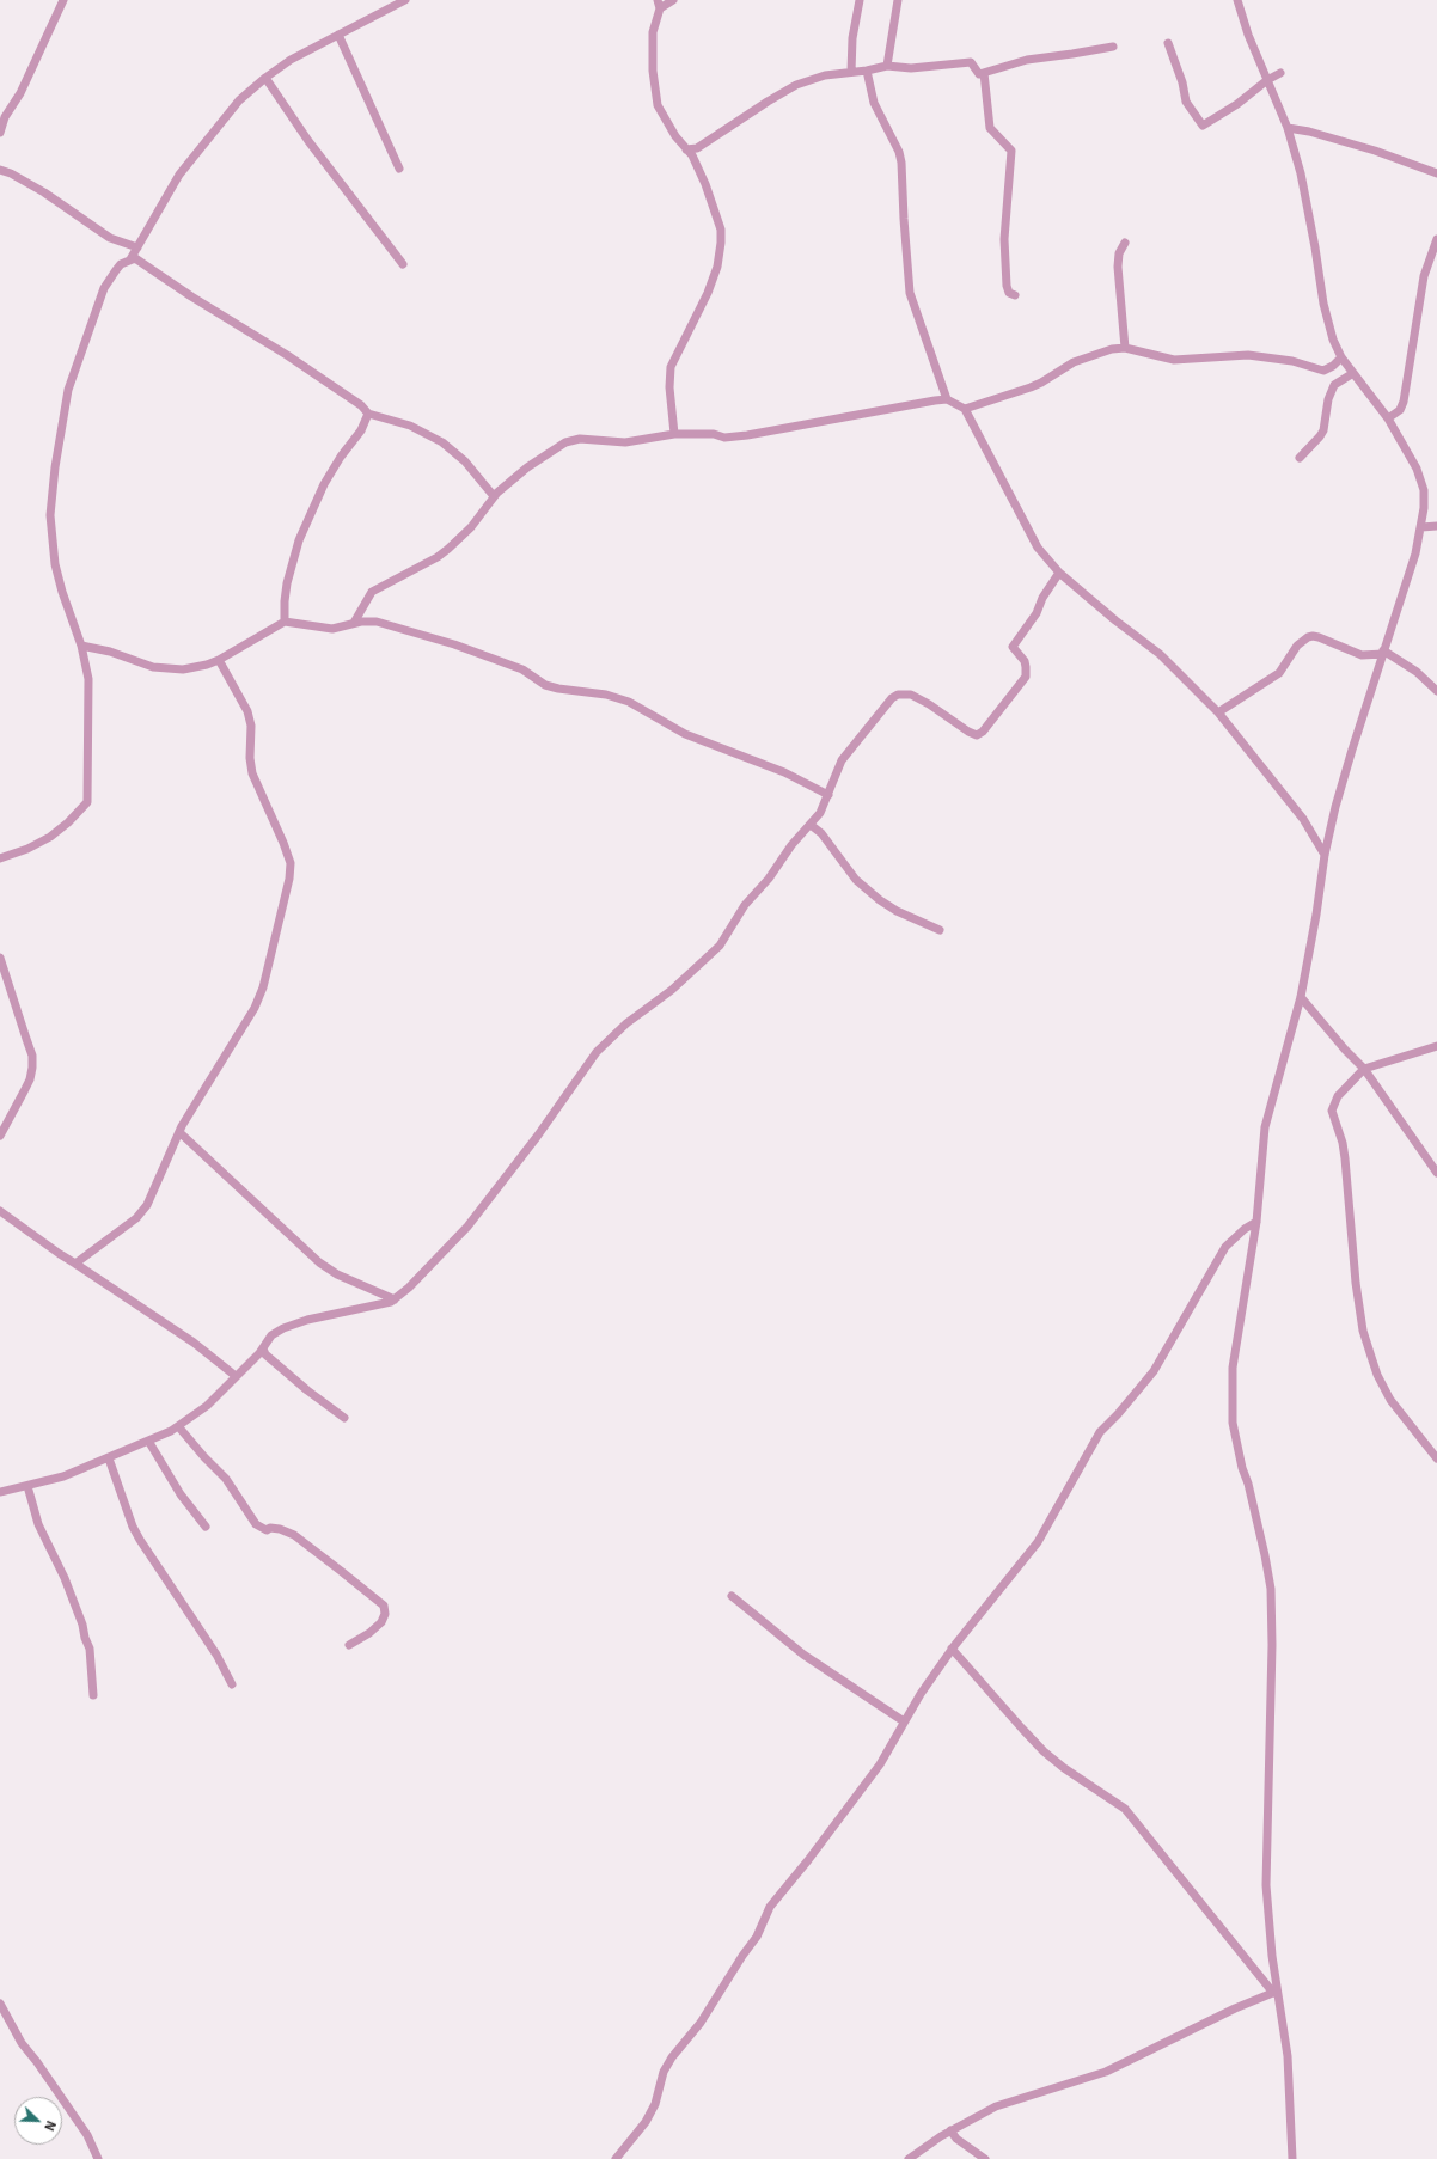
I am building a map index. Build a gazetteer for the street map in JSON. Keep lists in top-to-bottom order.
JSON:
{
  "north": "bottom right"
}
